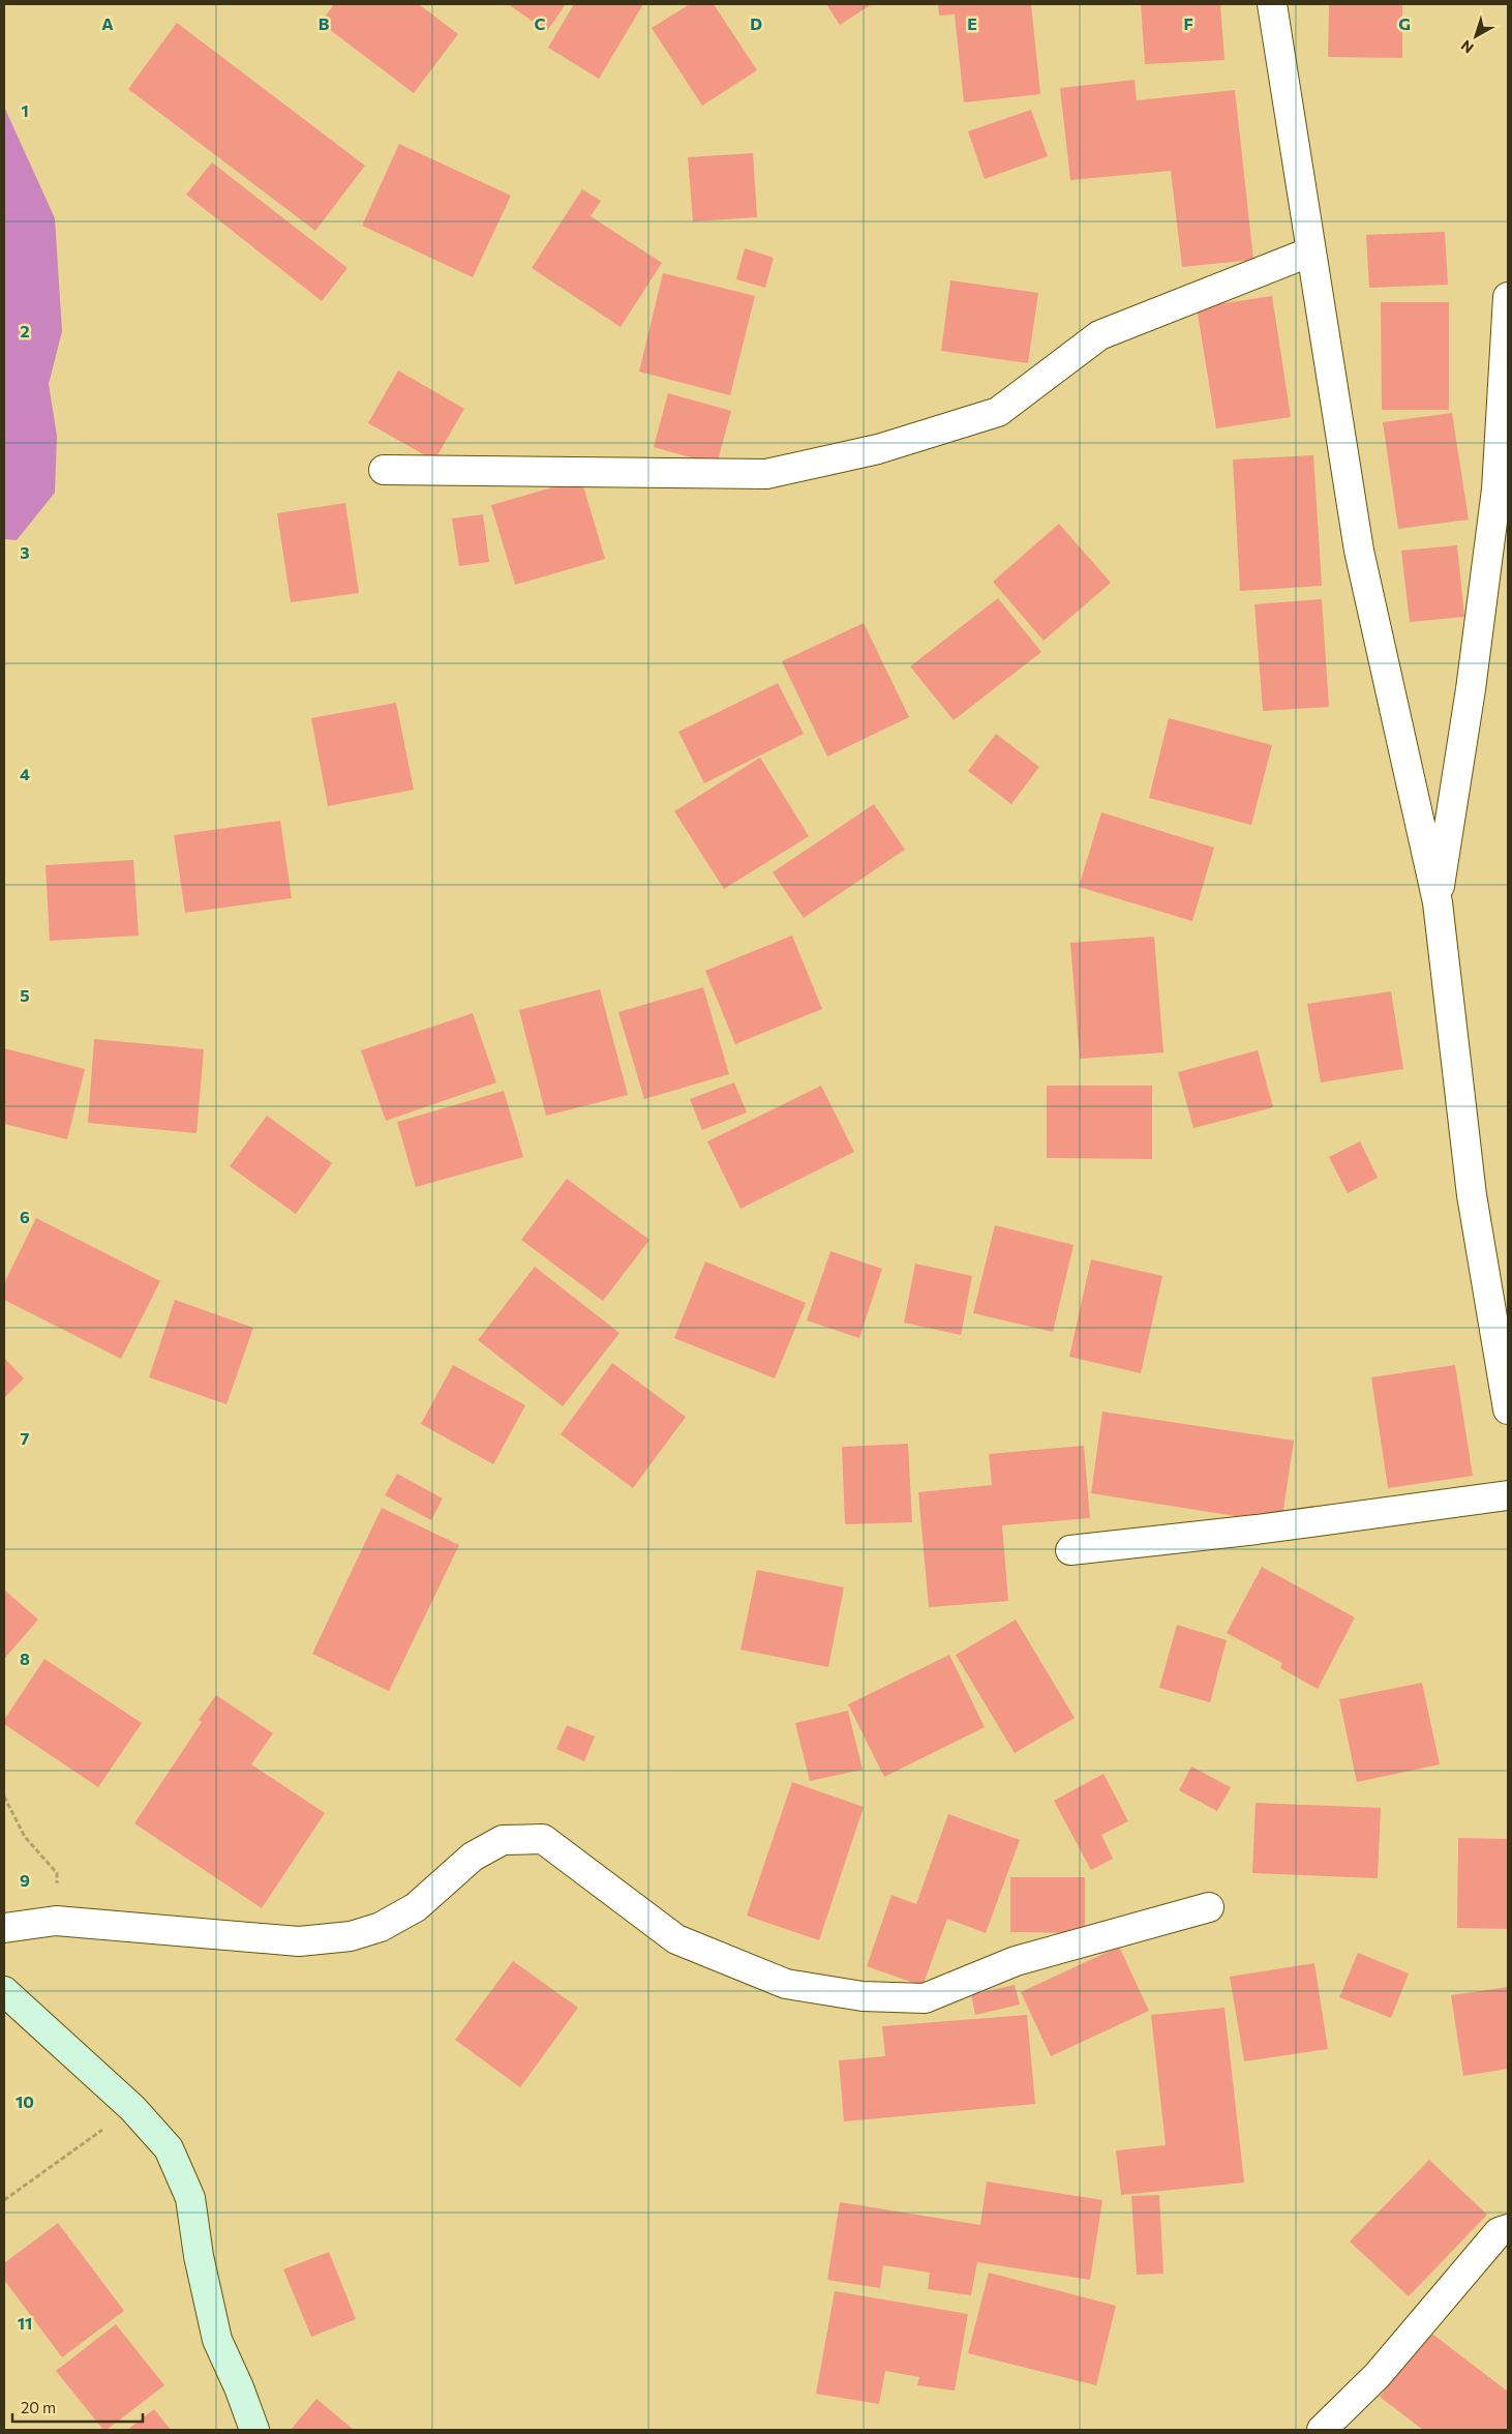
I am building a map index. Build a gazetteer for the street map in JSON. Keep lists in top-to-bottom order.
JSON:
{
  "scale_bar": "20 m",
  "north": "bottom left",
  "grid": {
    "columns": [
      "A",
      "B",
      "C",
      "D",
      "E",
      "F",
      "G"
    ],
    "rows": [
      "1",
      "2",
      "3",
      "4",
      "5",
      "6",
      "7",
      "8",
      "9",
      "10",
      "11"
    ]
  }
}
